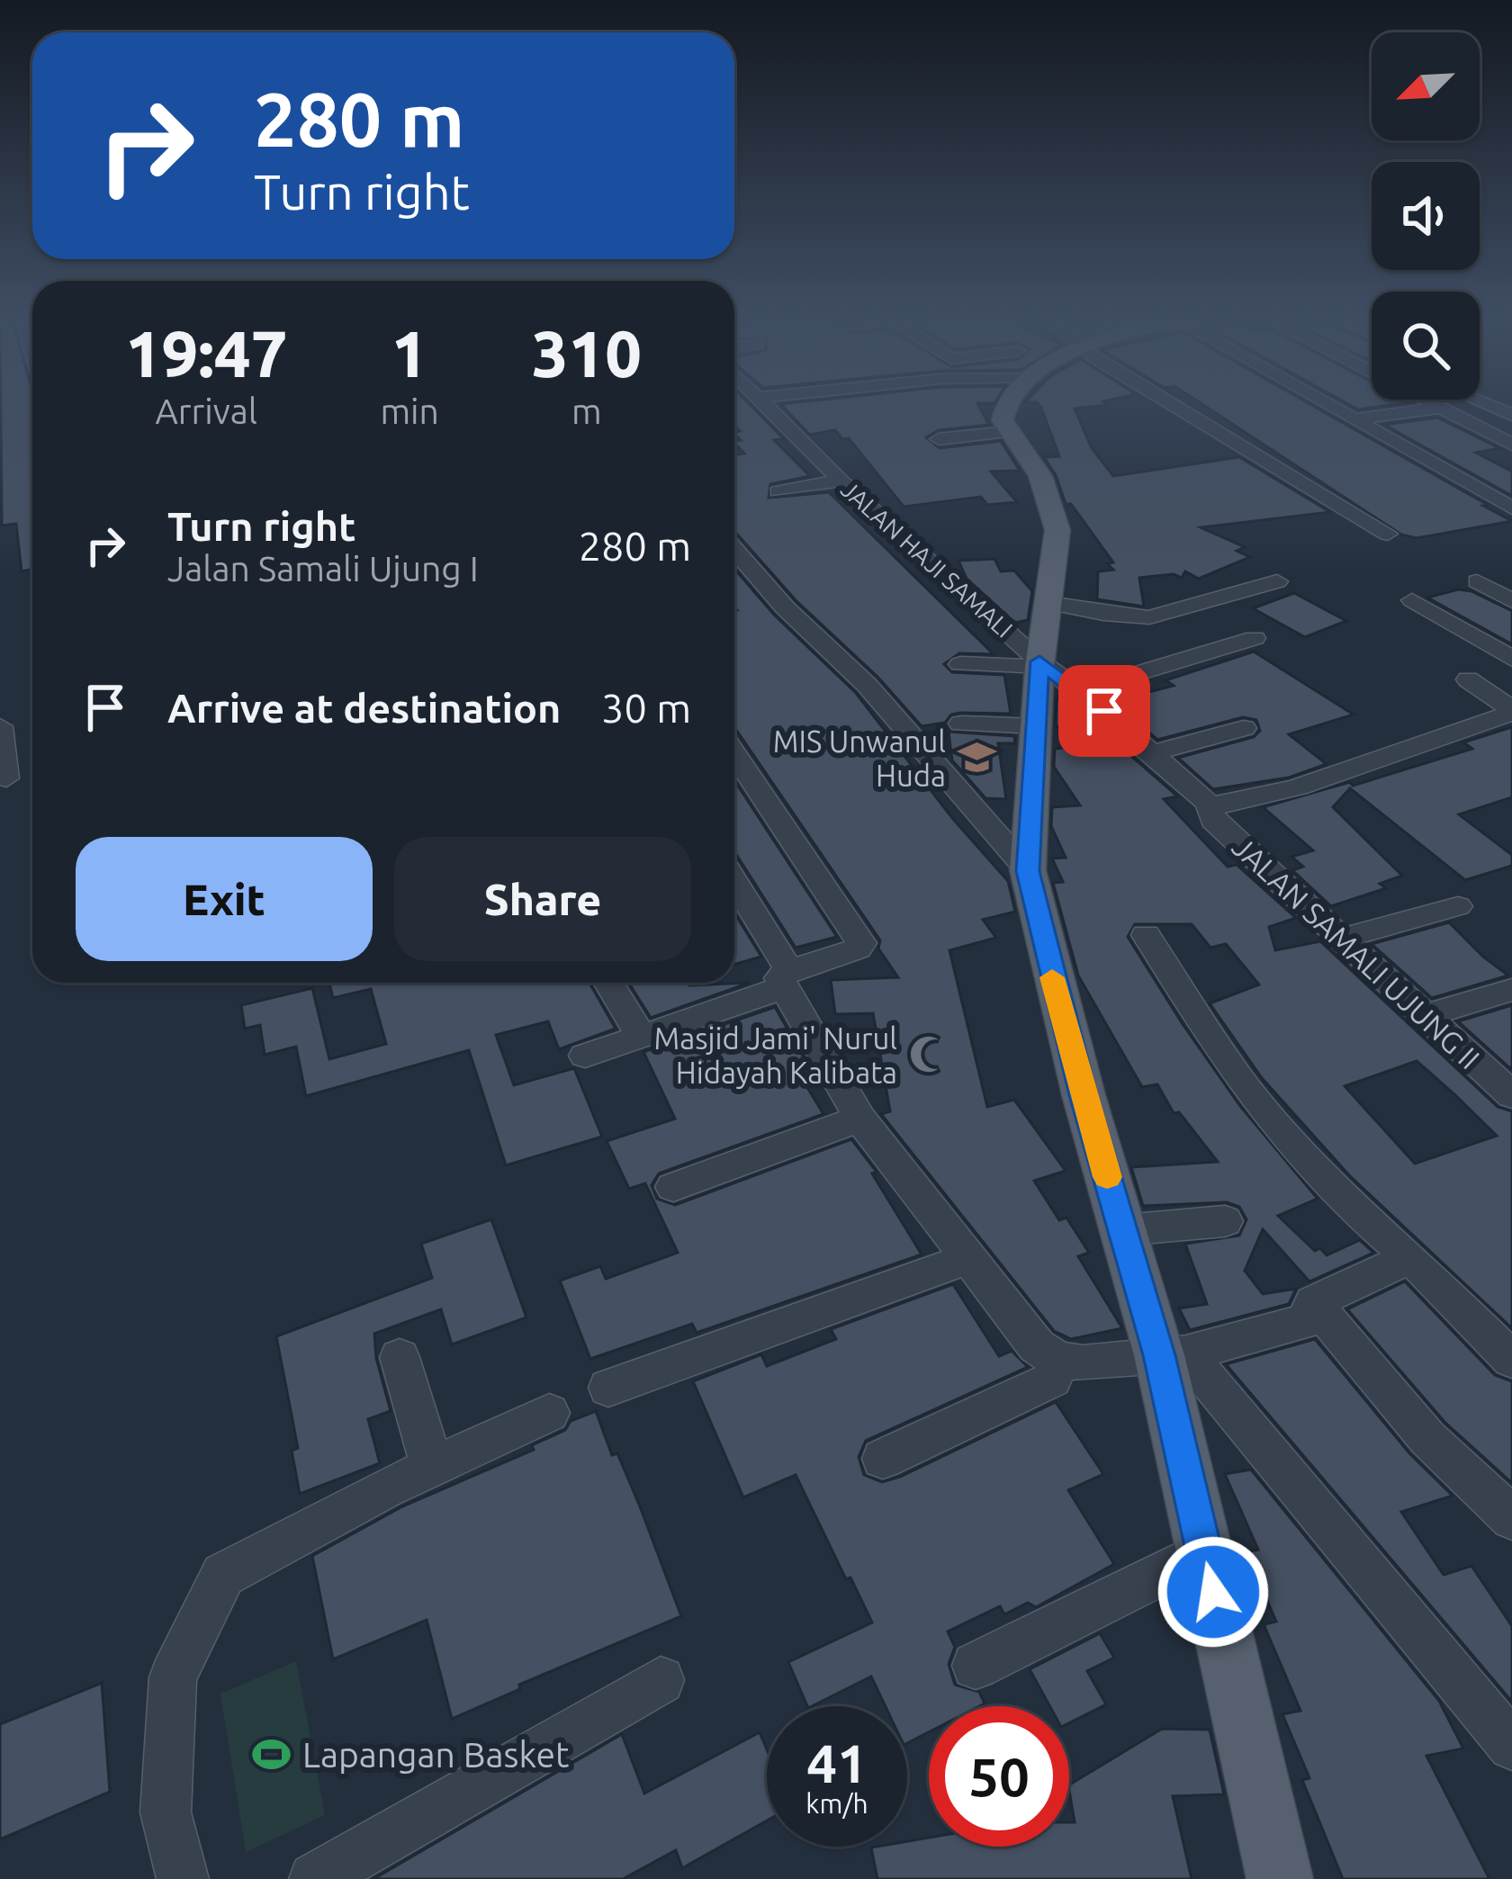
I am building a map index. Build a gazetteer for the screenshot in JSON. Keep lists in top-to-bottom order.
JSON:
{
  "streets": {
    "street": ["JALAN HAJI SAMALI", "JALAN SAMALI UJUNG II"]
  },
  "crossings": [
    ["JALAN HAJI SAMALI", "JALAN SAMALI UJUNG II"]
  ],
  "places": {
    "school or university": ["MIS Unwanul Huda"],
    "mosque": ["Masjid Jami' Nurul Hidayah Kalibata"],
    "sports": ["Lapangan Basket"]
  },
  "north": "bottom left",
  "page": {
    "turn": ["280 m", "Turn right"],
    "eta": [
      "19:47",
      "Arrival",
      "1",
      "min",
      "310",
      "m"
    ],
    "list": [
      {
        "name": "Turn right",
        "note": "Jalan Samali Ujung I",
        "value": "280 m"
      },
      {
        "name": "Arrive at destination",
        "value": "30 m"
      }
    ],
    "buttons": ["Exit", "Share"],
    "speed": "41 km/h",
    "limit": "50"
  }
}
